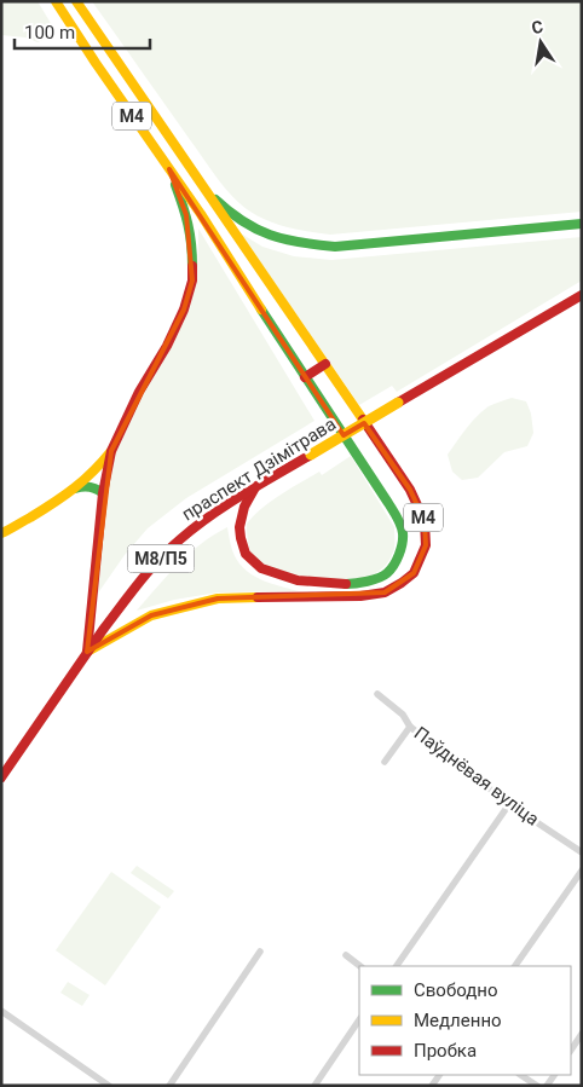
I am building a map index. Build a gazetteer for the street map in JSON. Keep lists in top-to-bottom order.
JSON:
{
  "streets": {
    "main road": ["М4", "праспект Дзімітрава", "М8/П5"],
    "street": ["Паўднёвая вуліца"]
  },
  "crossings": [
    ["М4", "праспект Дзімітрава"]
  ],
  "legend": ["Свободно", "Медленно", "Пробка"],
  "scale_bar": "100 m",
  "north": "top"
}
